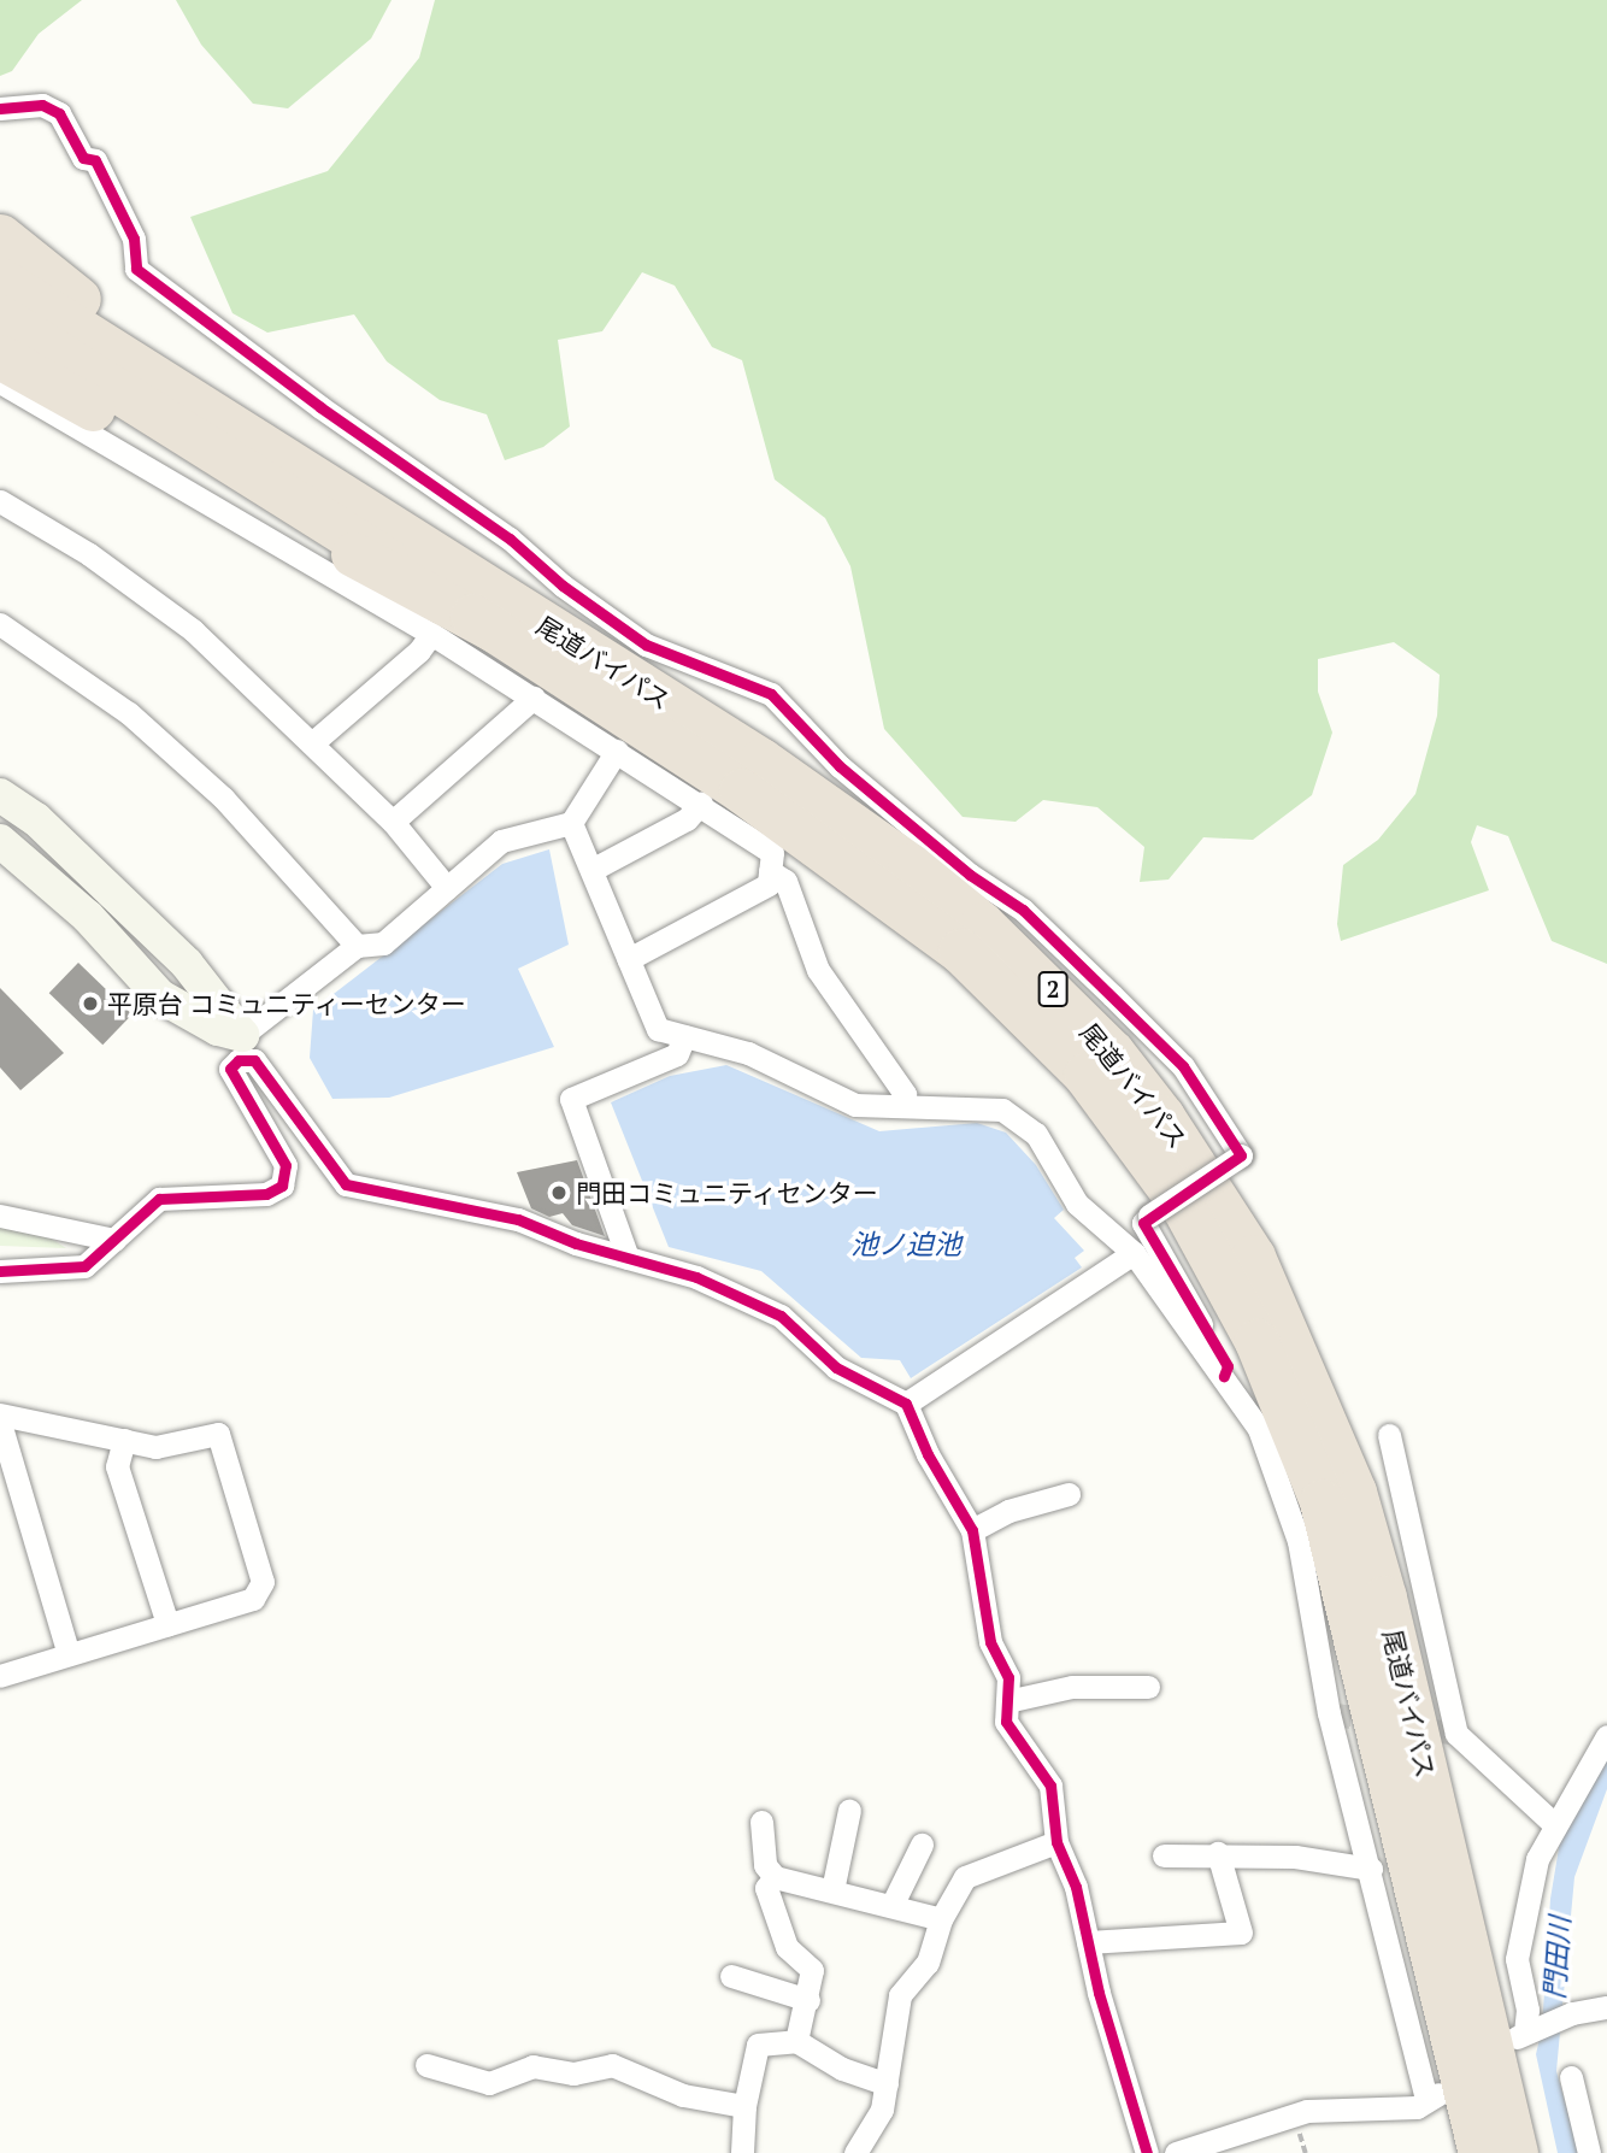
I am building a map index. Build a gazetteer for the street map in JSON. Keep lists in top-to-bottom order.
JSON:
{
  "streets": {
    "highway": ["尾道バイパス", "2"]
  },
  "water": ["池ノ迫池", "門田川"],
  "places": ["平原台 コミュニティーセンター", "門田コミュニティセンター"]
}
